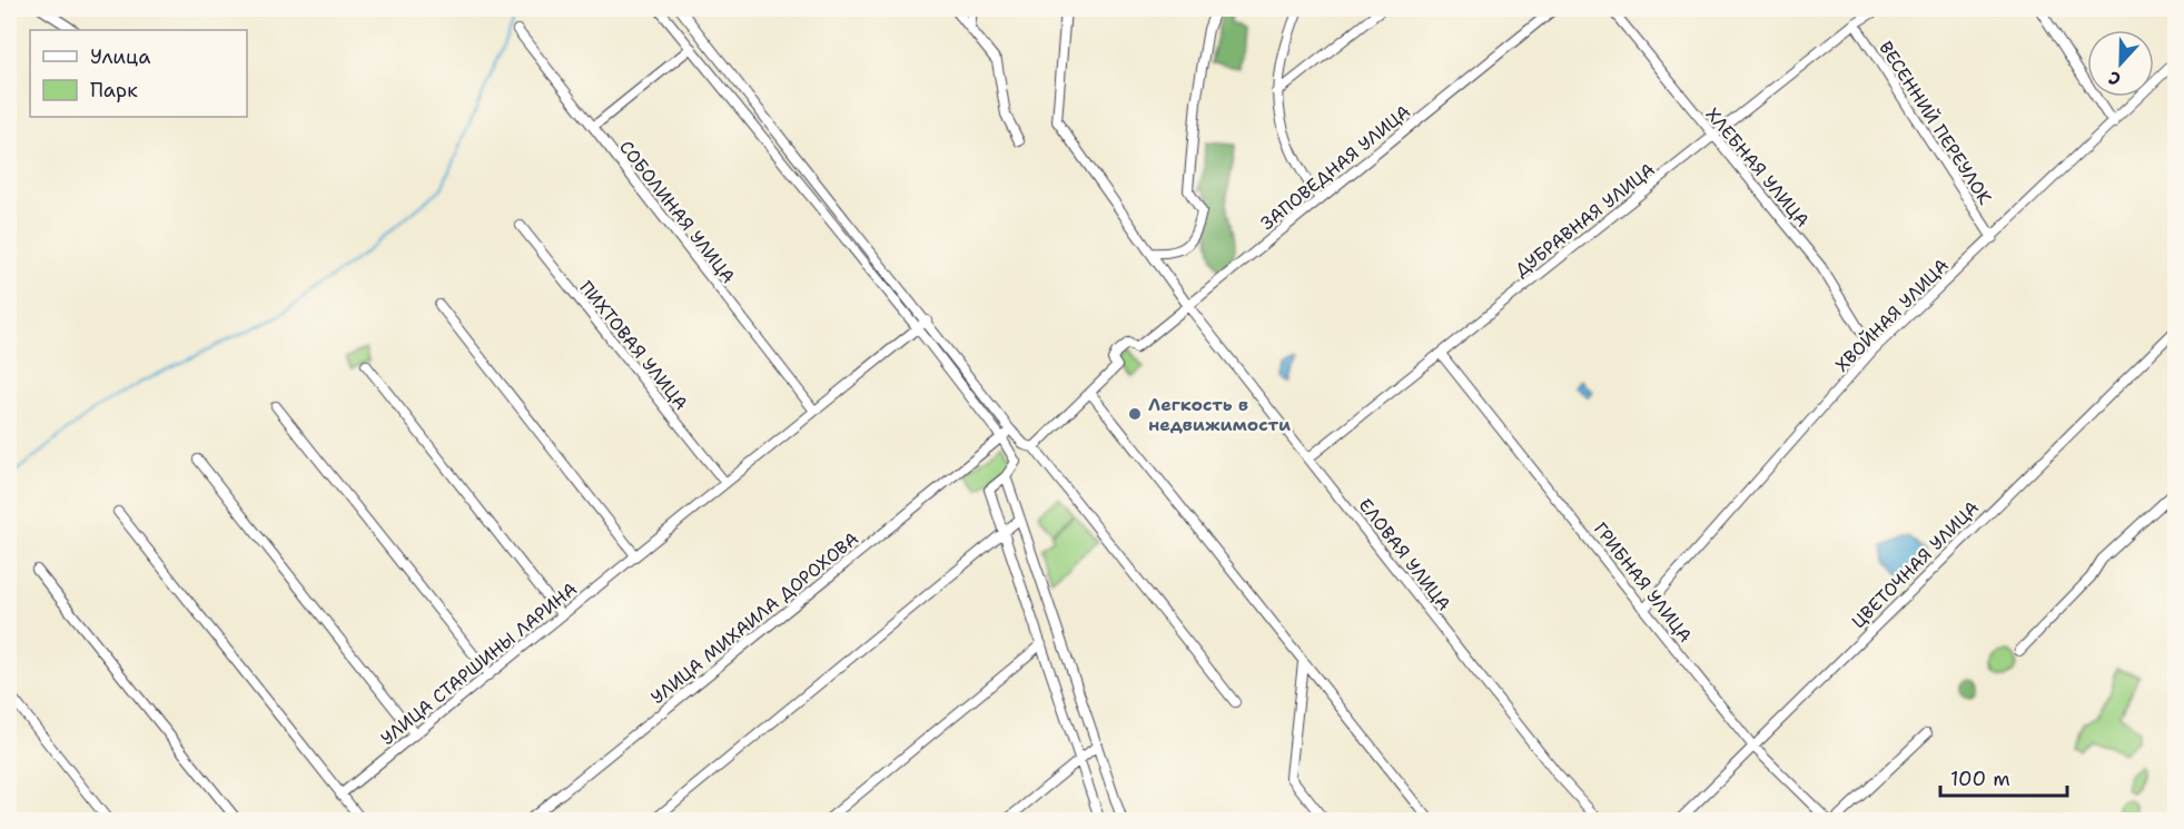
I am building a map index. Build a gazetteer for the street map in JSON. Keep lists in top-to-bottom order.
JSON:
{
  "streets": {
    "street": [
      "ВЕСЕННИЙ ПЕРЕУЛОК",
      "ЗАПОВЕДНАЯ УЛИЦА",
      "ХЛЕБНАЯ УЛИЦА",
      "СОБОЛИНАЯ УЛИЦА",
      "ДУБРАВНАЯ УЛИЦА",
      "ХВОЙНАЯ УЛИЦА",
      "ПИХТОВАЯ УЛИЦА",
      "ЕЛОВАЯ УЛИЦА",
      "ЦВЕТОЧНАЯ УЛИЦА",
      "ГРИБНАЯ УЛИЦА",
      "УЛИЦА МИХАИЛА ДОРОХОВА",
      "УЛИЦА СТАРШИНЫ ЛАРИНА"
    ]
  },
  "crossings": [
    ["ВЕСЕННИЙ ПЕРЕУЛОК", "ДУБРАВНАЯ УЛИЦА"],
    ["ВЕСЕННИЙ ПЕРЕУЛОК", "ХВОЙНАЯ УЛИЦА"],
    ["ЗАПОВЕДНАЯ УЛИЦА", "ЕЛОВАЯ УЛИЦА"],
    ["ХЛЕБНАЯ УЛИЦА", "ДУБРАВНАЯ УЛИЦА"],
    ["ХЛЕБНАЯ УЛИЦА", "ХВОЙНАЯ УЛИЦА"],
    ["СОБОЛИНАЯ УЛИЦА", "УЛИЦА СТАРШИНЫ ЛАРИНА"],
    ["ДУБРАВНАЯ УЛИЦА", "ЕЛОВАЯ УЛИЦА"],
    ["ДУБРАВНАЯ УЛИЦА", "ГРИБНАЯ УЛИЦА"],
    ["ХВОЙНАЯ УЛИЦА", "ГРИБНАЯ УЛИЦА"],
    ["ПИХТОВАЯ УЛИЦА", "УЛИЦА СТАРШИНЫ ЛАРИНА"],
    ["ЦВЕТОЧНАЯ УЛИЦА", "ГРИБНАЯ УЛИЦА"]
  ],
  "places": ["Легкость в недвижимости"],
  "legend": ["Улица", "Парк"],
  "scale_bar": "100 m",
  "north": "bottom"
}
